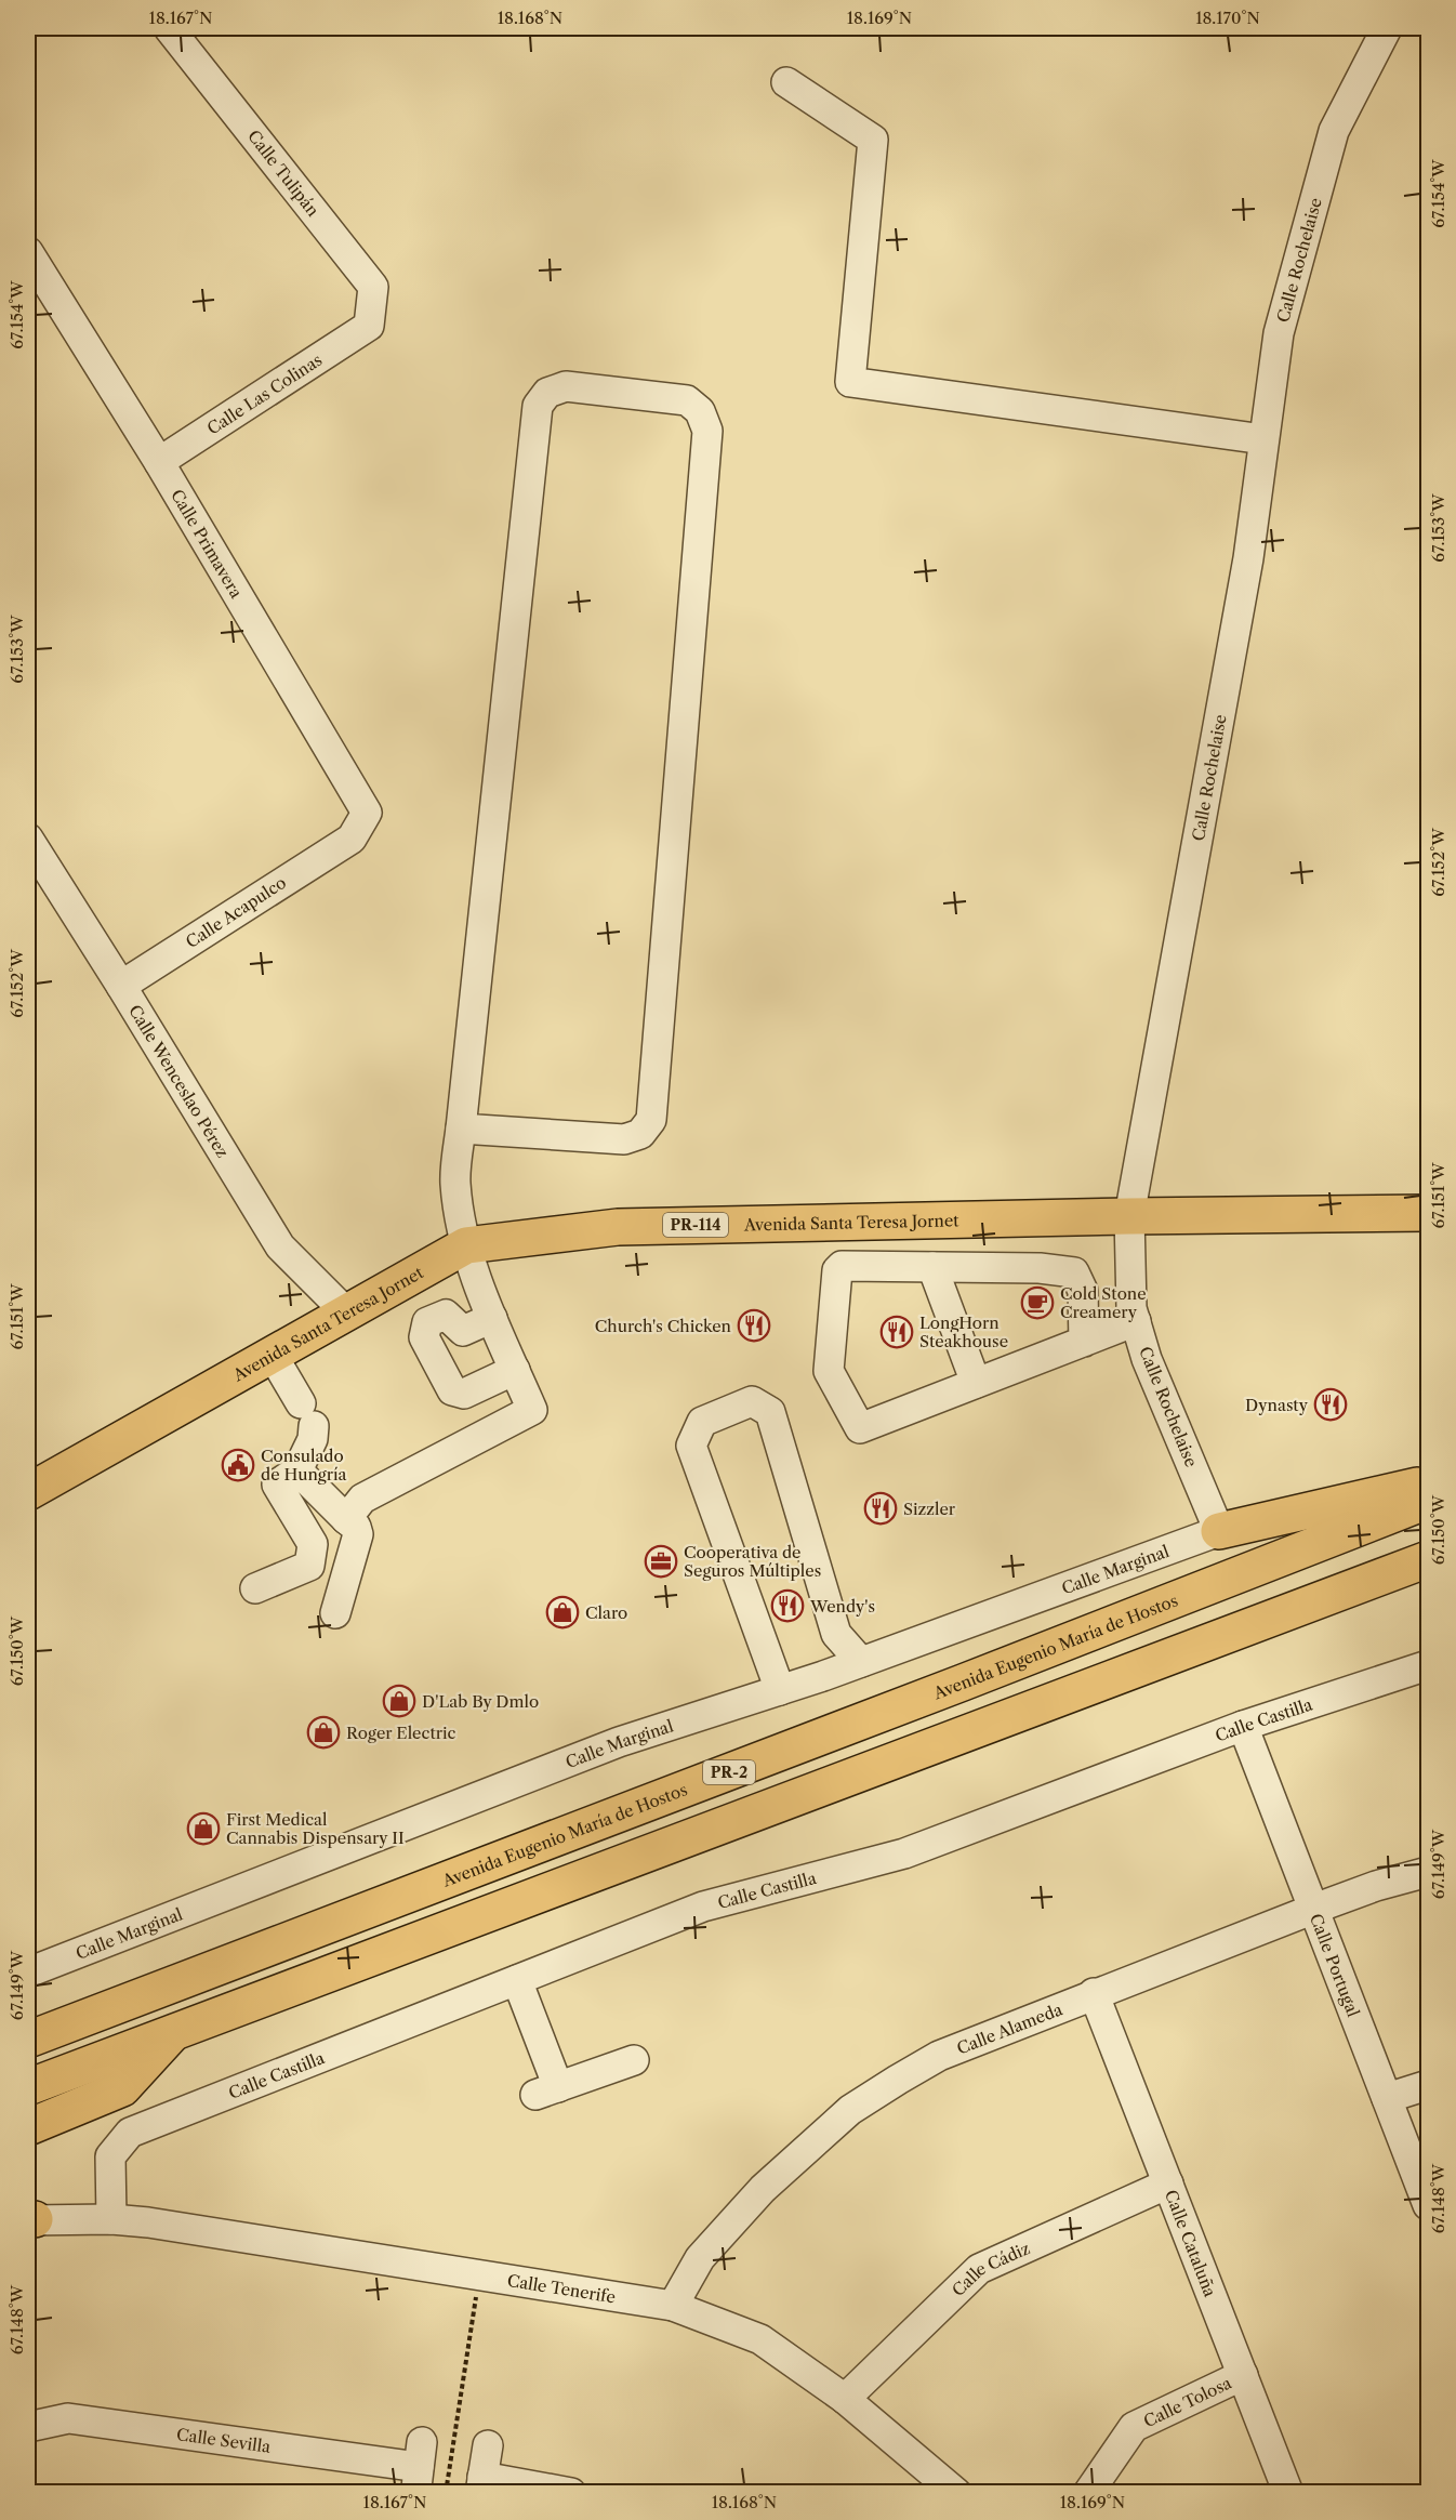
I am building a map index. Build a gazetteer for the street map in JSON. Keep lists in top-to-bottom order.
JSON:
{
  "streets": {
    "main road": [
      "Avenida Santa Teresa Jornet",
      "PR-114",
      "Avenida Eugenio María de Hostos",
      "PR-2"
    ],
    "street": [
      "Calle Tulipán",
      "Calle Rochelaise",
      "Calle Las Colinas",
      "Calle Primavera",
      "Calle Acapulco",
      "Calle Wenceslao Pérez",
      "Calle Marginal",
      "Calle Castilla",
      "Calle Portugal",
      "Calle Alameda",
      "Calle Cataluña",
      "Calle Cádiz",
      "Calle Tenerife",
      "Calle Tolosa",
      "Calle Sevilla"
    ]
  },
  "crossings": [
    ["Calle Tulipán", "Calle Las Colinas"],
    ["Calle Rochelaise", "Avenida Santa Teresa Jornet"],
    ["Calle Rochelaise", "Calle Marginal"],
    ["Calle Las Colinas", "Calle Primavera"],
    ["Calle Primavera", "Calle Acapulco"],
    ["Calle Acapulco", "Calle Wenceslao Pérez"],
    ["Calle Wenceslao Pérez", "Avenida Santa Teresa Jornet"],
    ["Calle Castilla", "Calle Portugal"],
    ["Calle Castilla", "Calle Tenerife"],
    ["Calle Portugal", "Calle Alameda"],
    ["Calle Alameda", "Calle Cataluña"],
    ["Calle Alameda", "Calle Tenerife"],
    ["Calle Cataluña", "Calle Cádiz"],
    ["Calle Cataluña", "Calle Tolosa"],
    ["Calle Cádiz", "Calle Tenerife"]
  ],
  "places": {
    "cafe": ["Cold Stone Creamery"],
    "restaurant": [
      "Church's Chicken",
      "LongHorn Steakhouse",
      "Dynasty",
      "Sizzler",
      "Wendy's"
    ],
    "public building": ["Consulado de Hungría"],
    "office": ["Cooperativa de Seguros Múltiples"],
    "shop": [
      "Claro",
      "D'Lab By Dmlo",
      "Roger Electric",
      "First Medical Cannabis Dispensary II"
    ]
  },
  "coordinates": [
    "18.167°N",
    "18.168°N",
    "18.169°N",
    "18.170°N",
    "67.154°W",
    "67.153°W",
    "67.152°W",
    "67.151°W",
    "67.150°W",
    "67.149°W",
    "67.148°W"
  ]
}
